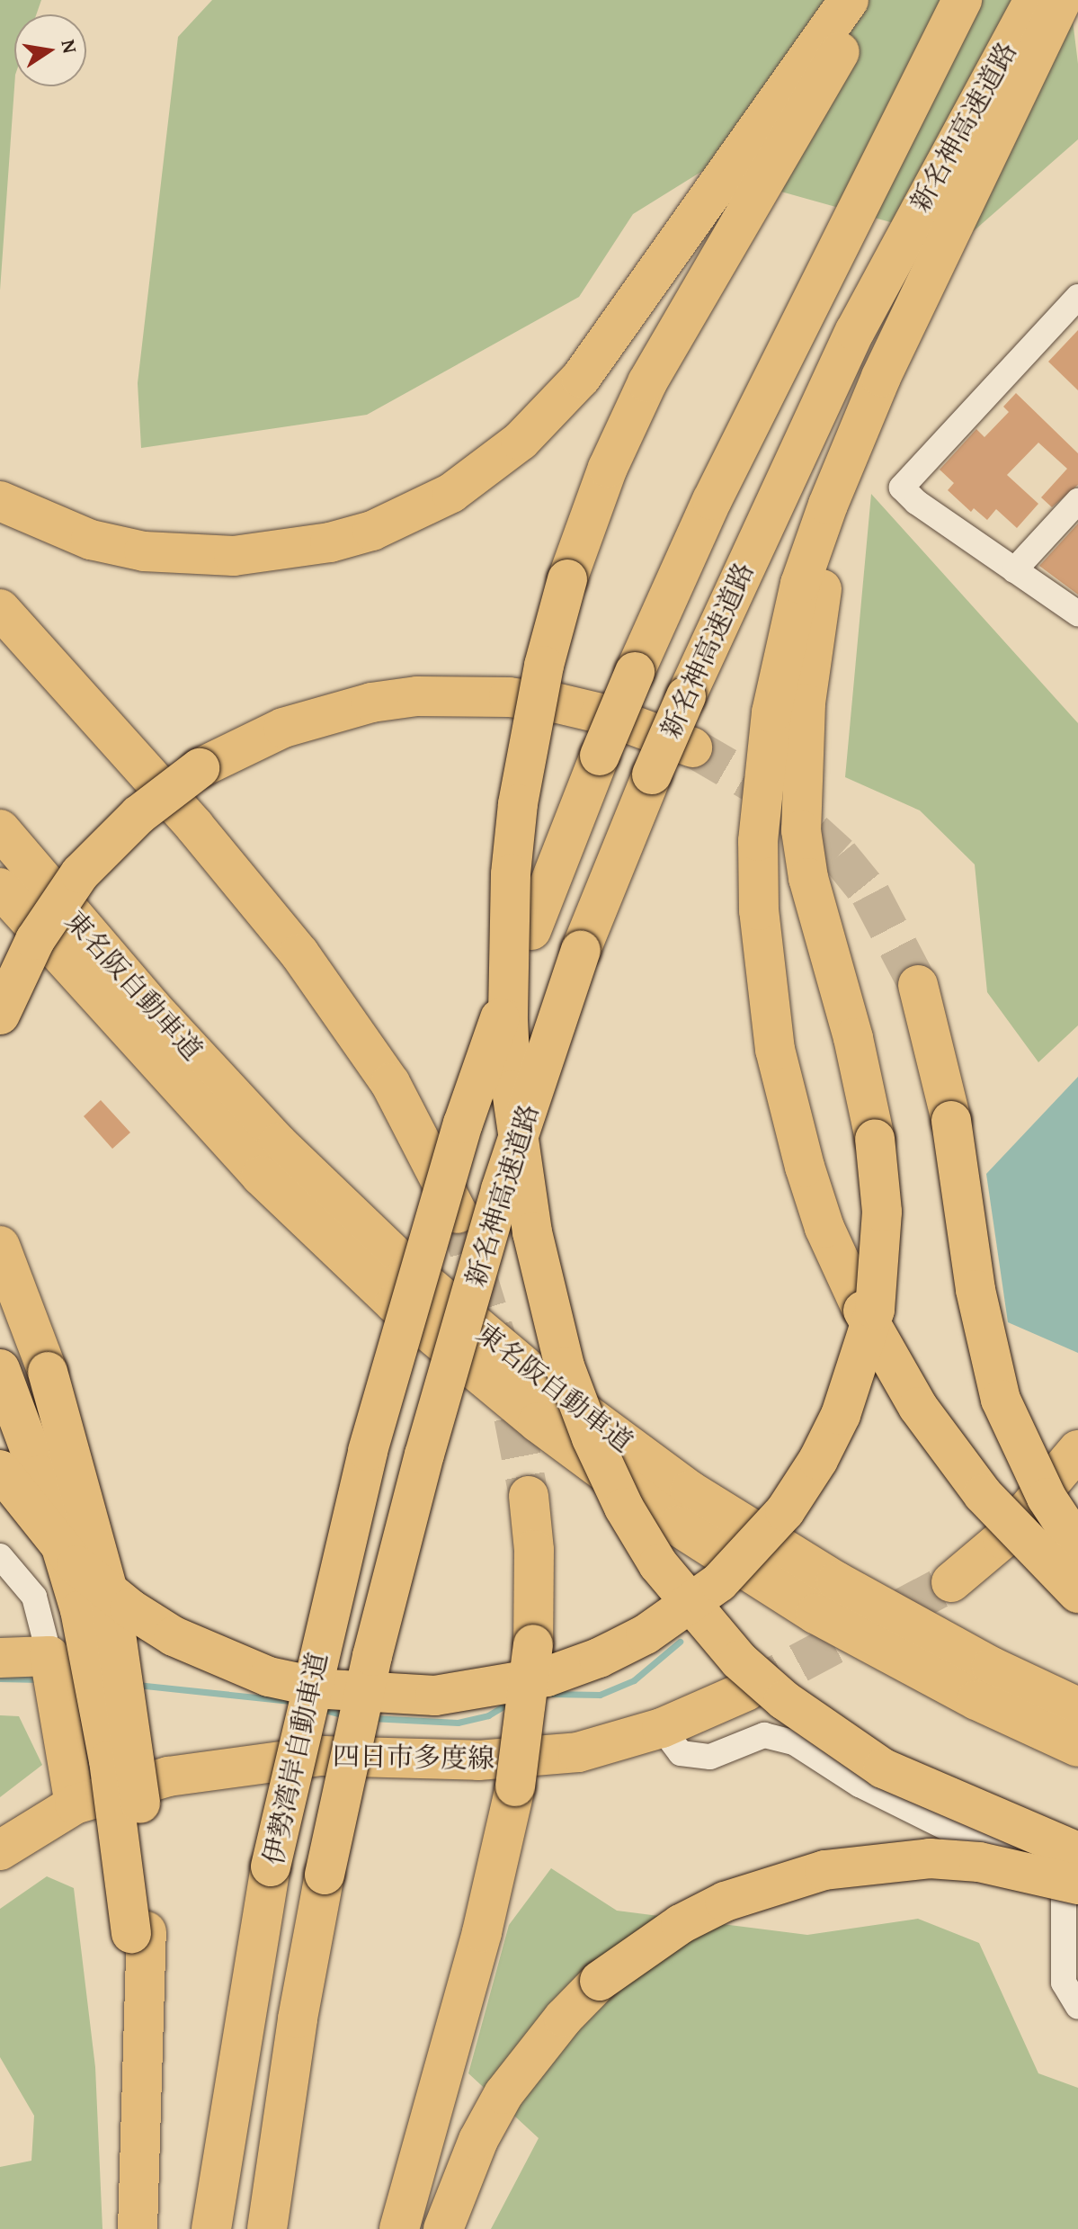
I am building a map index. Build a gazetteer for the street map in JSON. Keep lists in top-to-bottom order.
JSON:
{
  "streets": {
    "main road": [
      "新名神高速道路",
      "東名阪自動車道",
      "四日市多度線",
      "伊勢湾岸自動車道"
    ]
  },
  "crossings": [
    ["新名神高速道路", "伊勢湾岸自動車道"]
  ],
  "north": "right"
}
